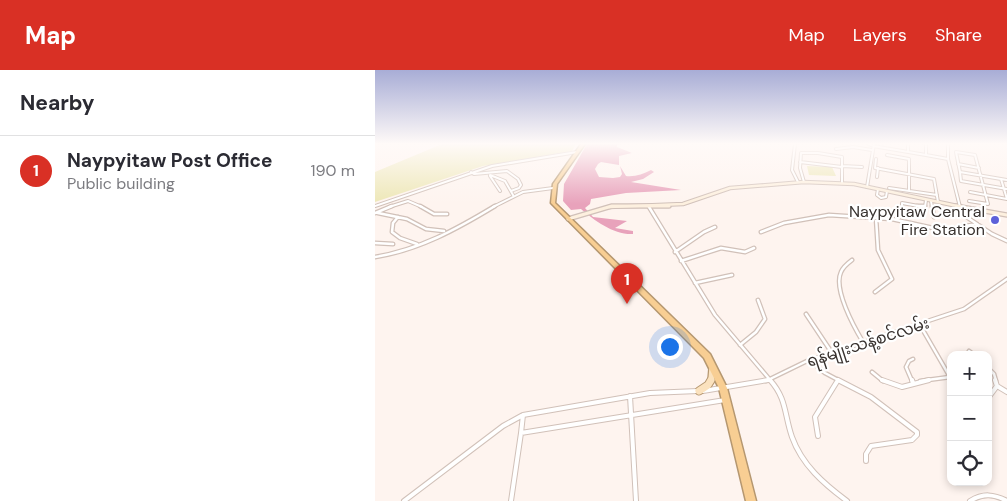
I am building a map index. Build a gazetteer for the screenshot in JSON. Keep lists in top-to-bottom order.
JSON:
{
  "streets": {
    "street": ["ရန်မျိုးသန့်စင်လမ်း"]
  },
  "places": ["Naypyitaw Central Fire Station"],
  "page": {
    "header": "Map",
    "nav": ["Map", "Layers", "Share"],
    "heading": "Nearby",
    "list": [
      {
        "mark": "1",
        "name": "Naypyitaw Post Office",
        "note": "Public building",
        "value": "190 m"
      }
    ],
    "pins": "1",
    "map_buttons": ["+", "−"]
  }
}
